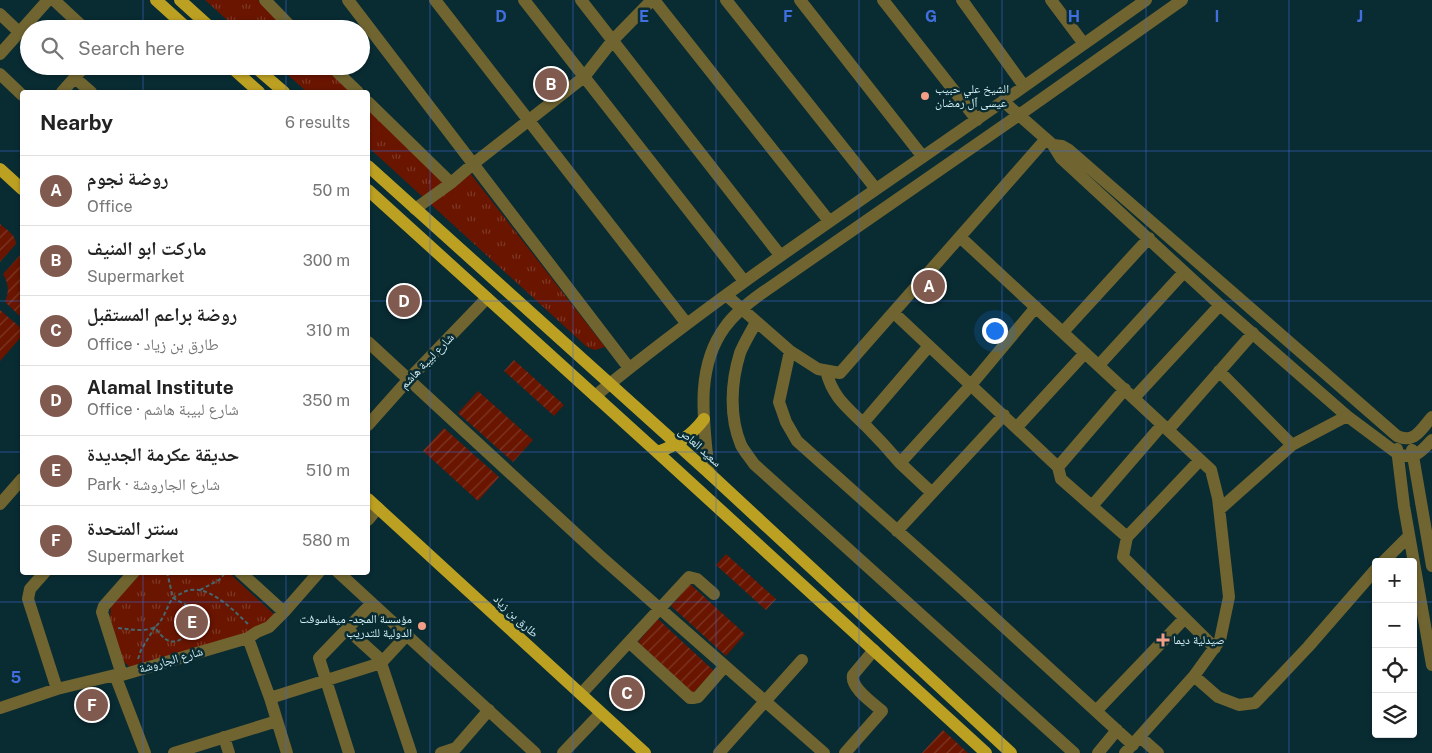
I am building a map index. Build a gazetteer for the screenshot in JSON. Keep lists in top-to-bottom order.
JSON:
{
  "streets": {
    "main road": ["سعيد العاص", "طارق بن زياد"],
    "street": ["شارع لبيبة هاشم", "شارع الجاروشة"]
  },
  "places": {
    "other": ["الشيخ علي حبيب عيسى ٱل رمضان", "مؤسسة المجد - ميغاسوفت الدولية للتدريب"],
    "health": ["صيدلية ديما"]
  },
  "page": {
    "search": "Search here",
    "pins": [
      "B",
      "A",
      "D",
      "E",
      "C",
      "F"
    ],
    "heading": ["Nearby", "6 results"],
    "list": [
      {
        "mark": "A",
        "name": "روضة نجوم",
        "note": "Office",
        "value": "50 m"
      },
      {
        "mark": "B",
        "name": "ماركت ابو المنيف",
        "note": "Supermarket",
        "value": "300 m"
      },
      {
        "mark": "C",
        "name": "روضة براعم المستقبل",
        "note": "Office · طارق بن زياد",
        "value": "310 m"
      },
      {
        "mark": "D",
        "name": "Alamal Institute",
        "note": "Office · شارع لبيبة هاشم",
        "value": "350 m"
      },
      {
        "mark": "E",
        "name": "حديقة عكرمة الجديدة",
        "note": "Park · شارع الجاروشة",
        "value": "510 m"
      },
      {
        "mark": "F",
        "name": "سنتر المتحدة",
        "note": "Supermarket",
        "value": "580 m"
      }
    ],
    "map_buttons": ["+", "−"]
  },
  "grid": {
    "columns": [
      "D",
      "E",
      "F",
      "G",
      "H",
      "I",
      "J"
    ],
    "rows": ["5"]
  }
}
